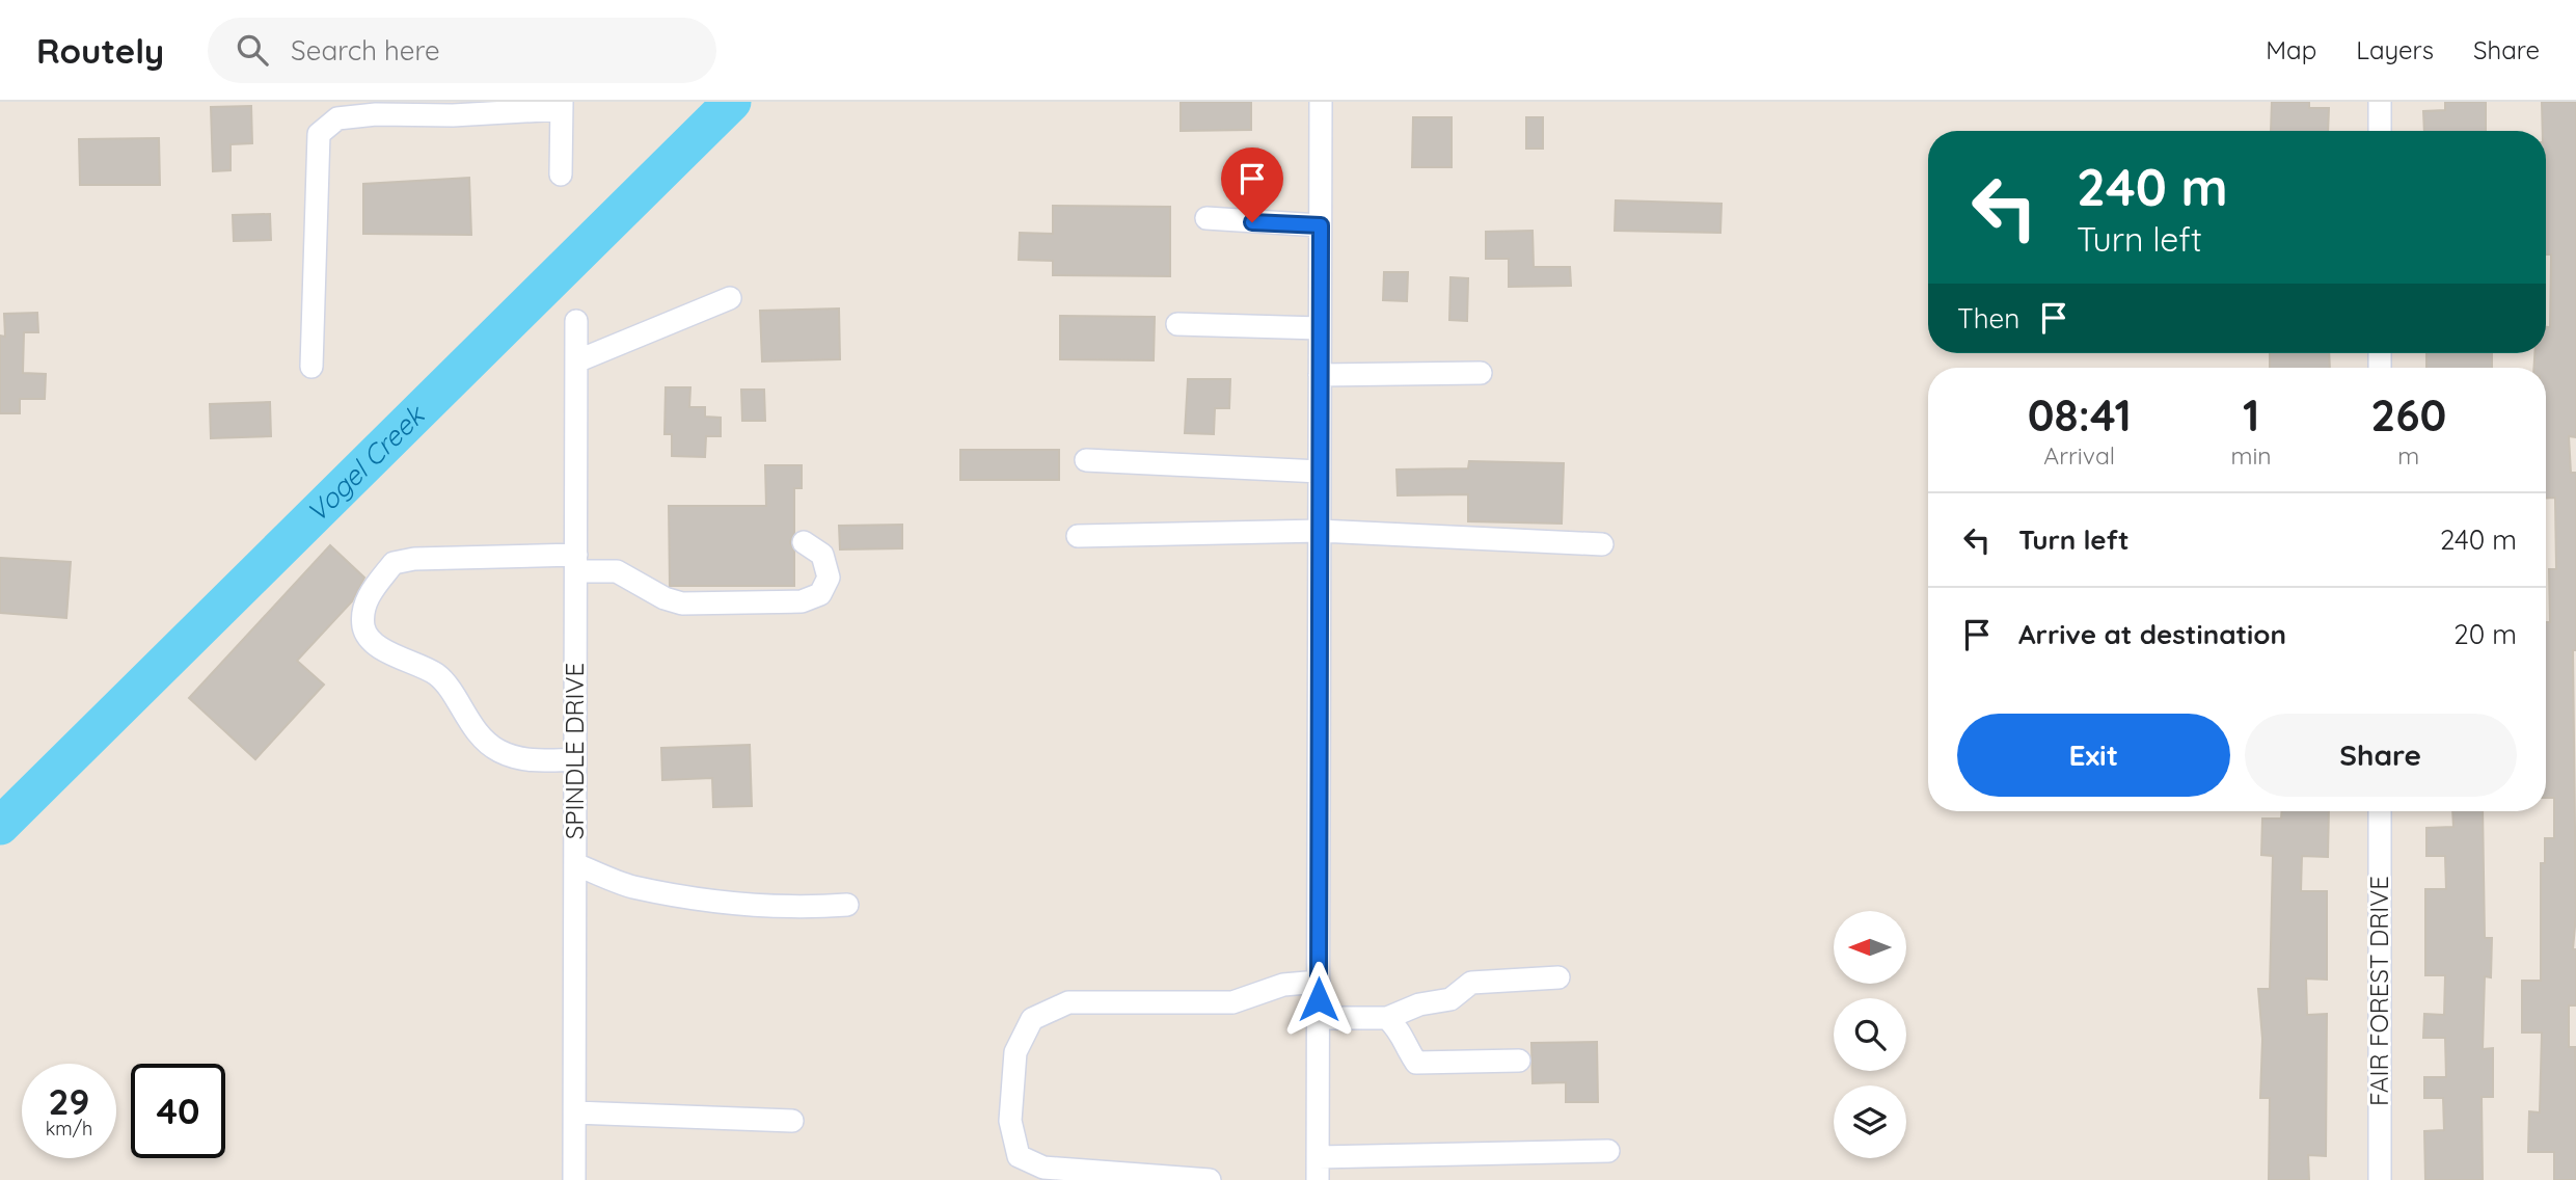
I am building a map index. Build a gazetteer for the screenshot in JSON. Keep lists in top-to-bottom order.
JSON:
{
  "streets": {
    "street": ["SPINDLE DRIVE", "FAIR FOREST DRIVE"]
  },
  "water": ["Vogel Creek"],
  "north": "left",
  "page": {
    "header": "Routely",
    "search": "Search here",
    "nav": ["Map", "Layers", "Share"],
    "turn": ["240 m", "Turn left"],
    "then": "Then",
    "eta": [
      "08:41",
      "Arrival",
      "1",
      "min",
      "260",
      "m"
    ],
    "list": [
      {
        "name": "Turn left",
        "value": "240 m"
      },
      {
        "name": "Arrive at destination",
        "value": "20 m"
      }
    ],
    "buttons": ["Exit", "Share"],
    "speed": "29 km/h",
    "limit": "40"
  }
}
